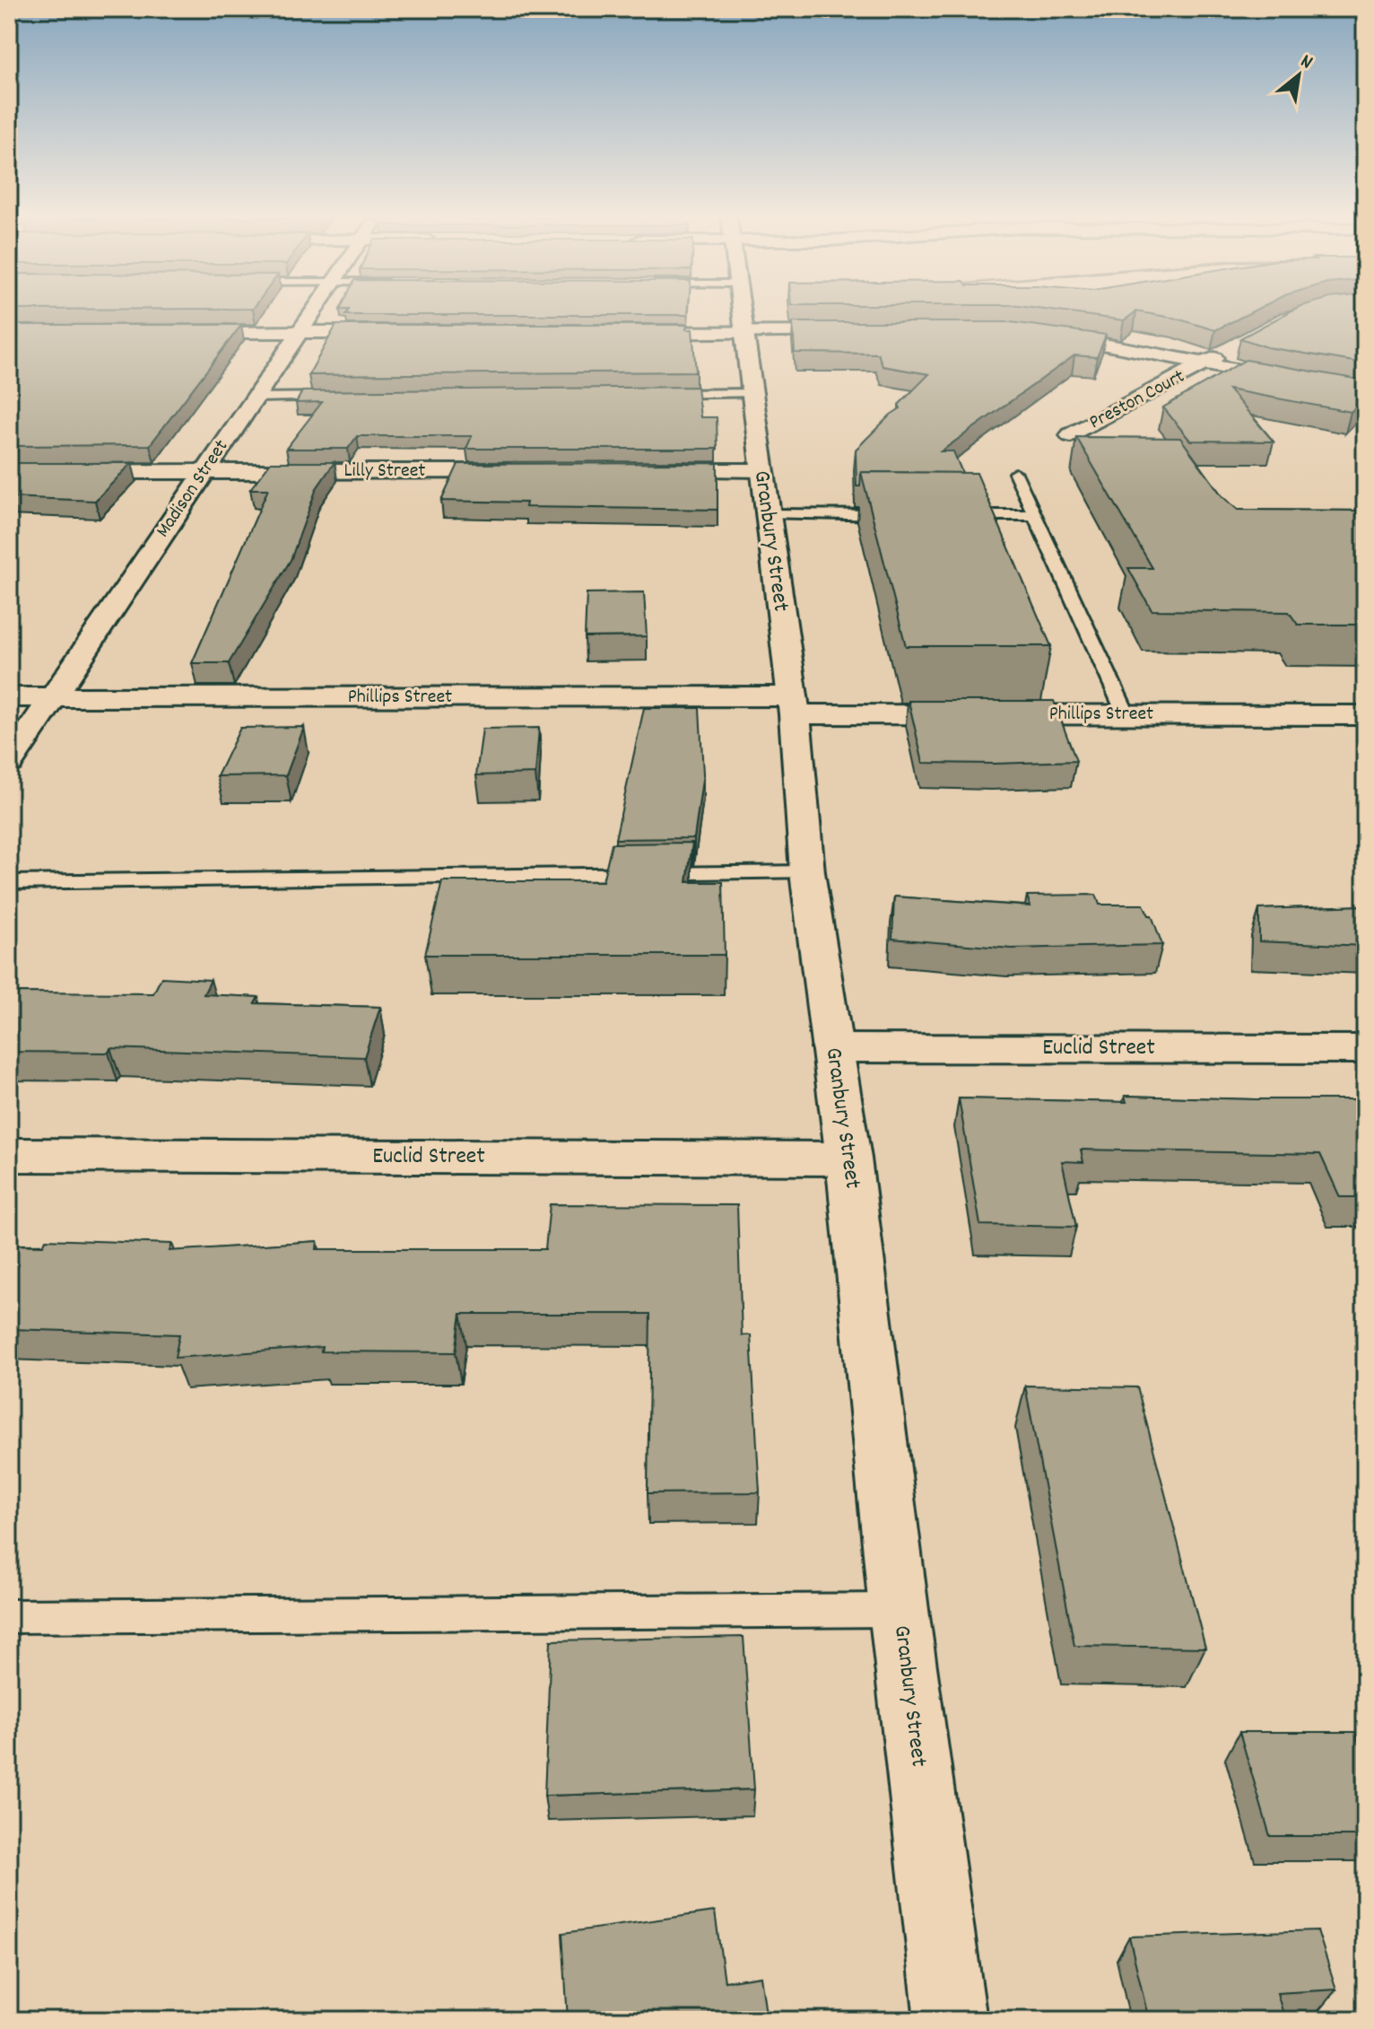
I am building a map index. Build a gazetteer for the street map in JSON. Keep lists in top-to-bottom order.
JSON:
{
  "streets": {
    "street": [
      "Preston Court",
      "Lilly Street",
      "Madison Street",
      "Granbury Street",
      "Phillips Street",
      "Euclid Street"
    ]
  },
  "crossings": [
    ["Lilly Street", "Madison Street"],
    ["Madison Street", "Phillips Street"],
    ["Granbury Street", "Phillips Street"],
    ["Granbury Street", "Euclid Street"]
  ],
  "north": "top right"
}
